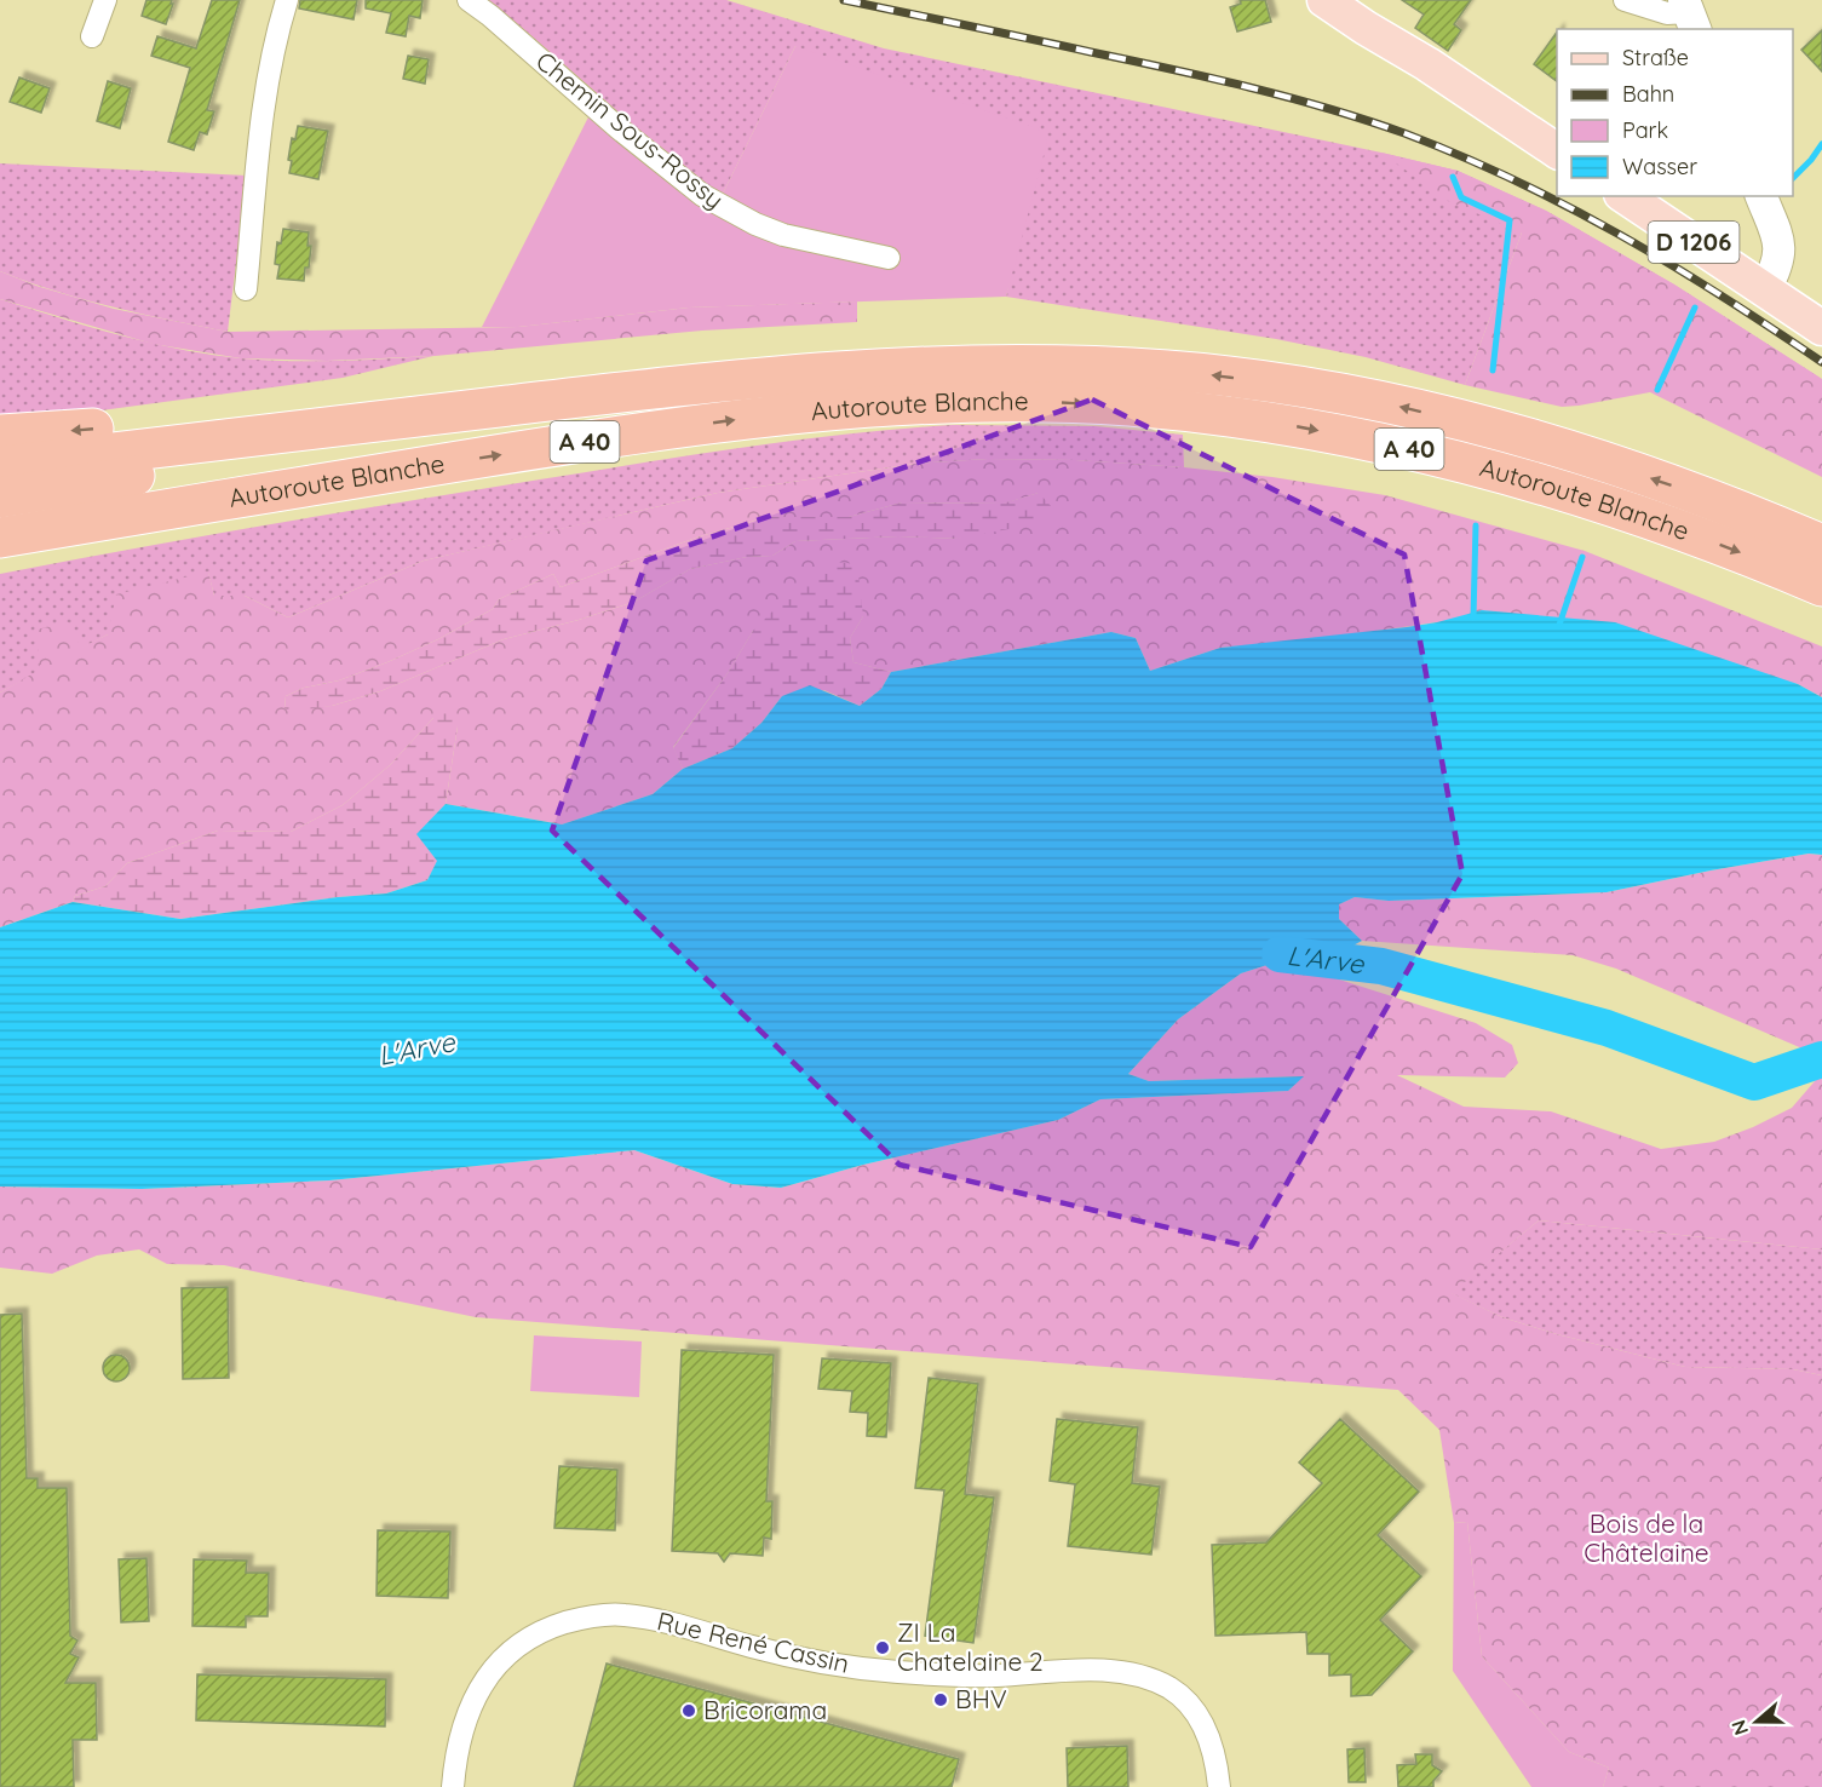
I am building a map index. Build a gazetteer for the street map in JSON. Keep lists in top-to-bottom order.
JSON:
{
  "streets": {
    "highway": ["Autoroute Blanche", "A 40"],
    "main road": ["D 1206"],
    "street": ["Chemin Sous-Rossy", "Rue René Cassin"]
  },
  "water": ["L'Arve"],
  "parks": ["Bois de la Châtelaine"],
  "places": ["ZI La Chatelaine 2", "BHV", "Bricorama"],
  "legend": [
    "Straße",
    "Bahn",
    "Park",
    "Wasser"
  ],
  "north": "left"
}
